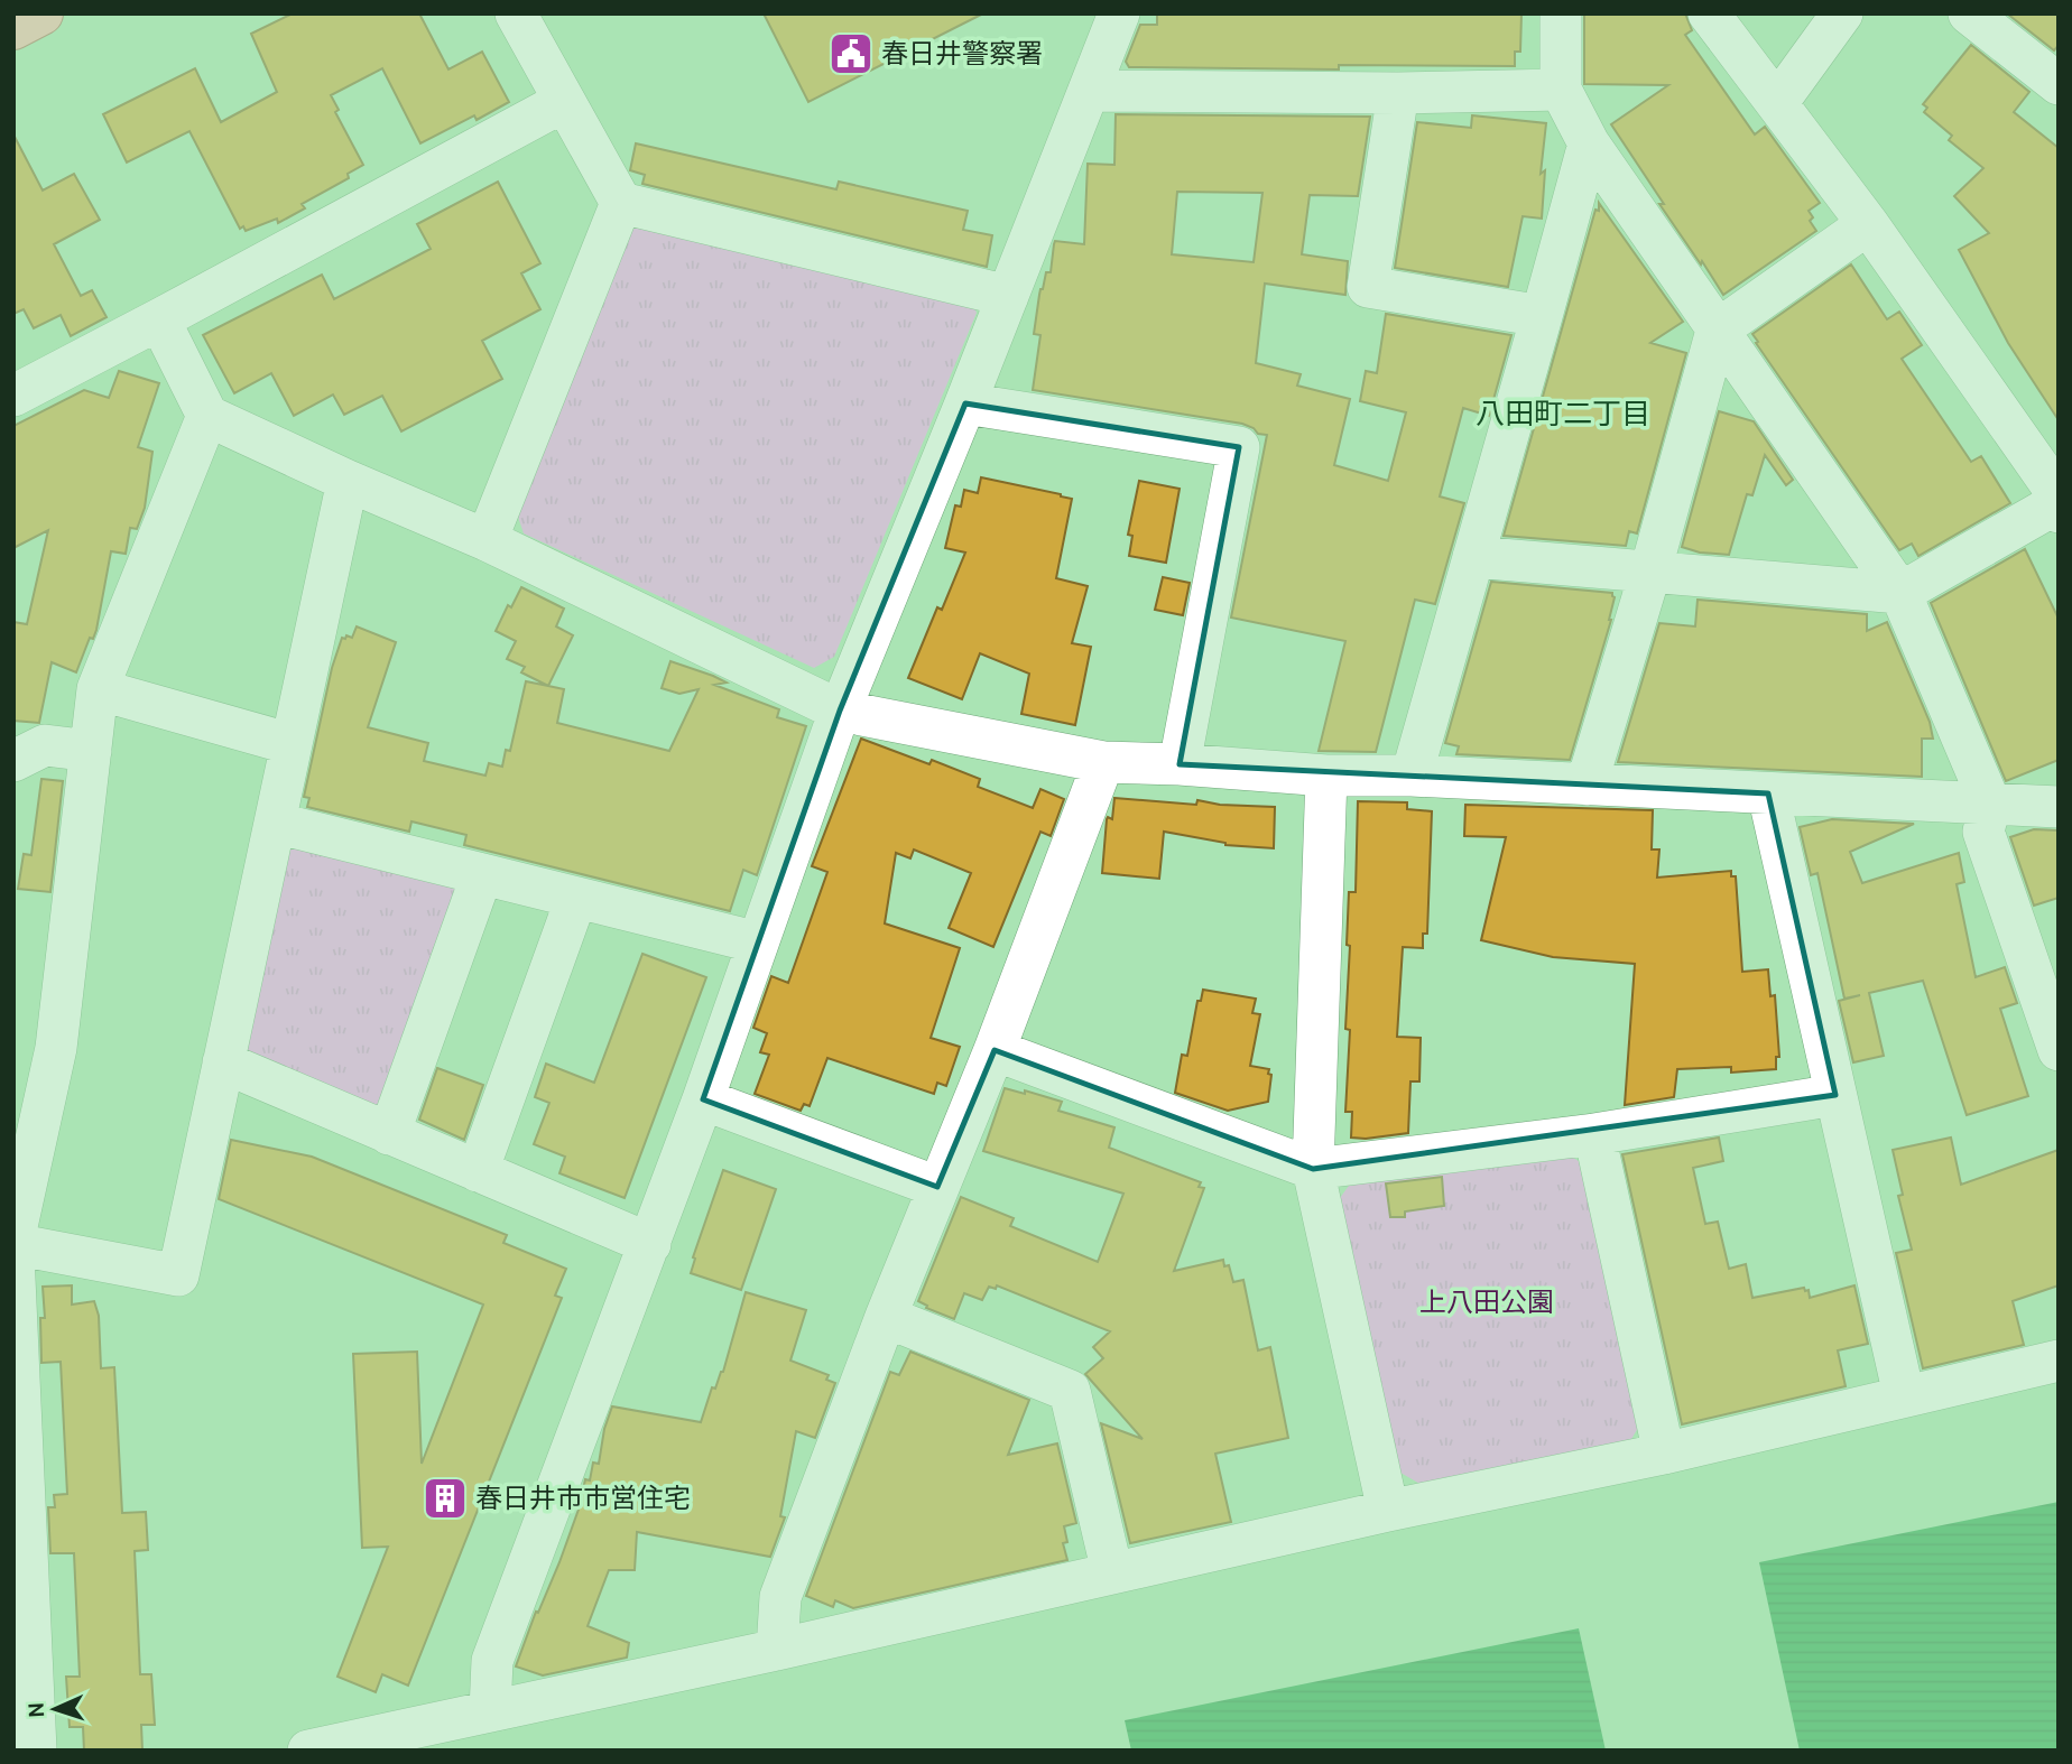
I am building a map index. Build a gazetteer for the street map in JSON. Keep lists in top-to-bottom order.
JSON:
{
  "districts": ["八田町二丁目"],
  "parks": ["上八田公園"],
  "places": {
    "public building": ["春日井警察署"],
    "building": ["春日井市市営住宅"]
  },
  "north": "left"
}
